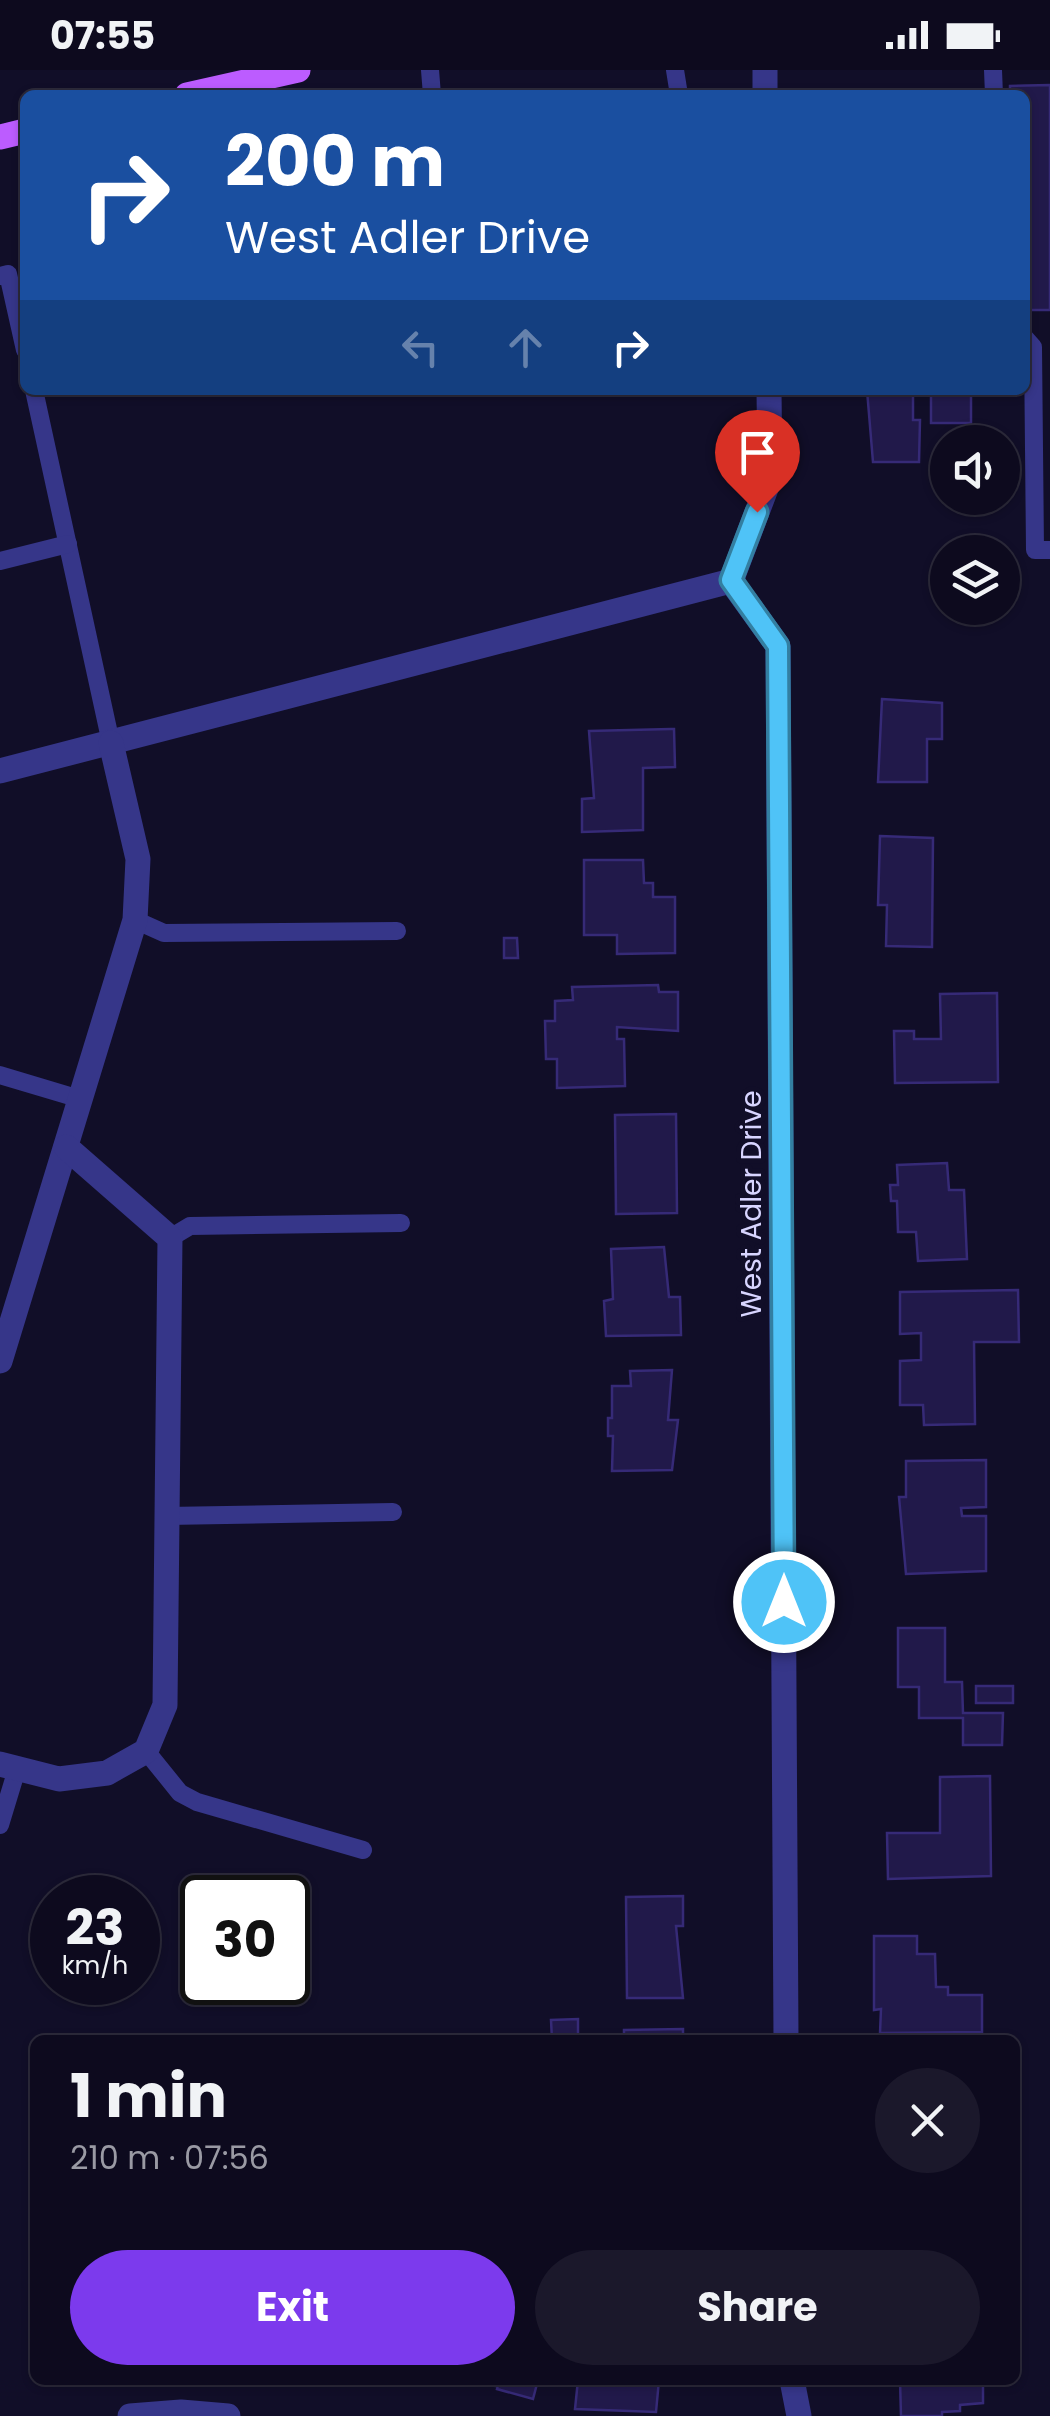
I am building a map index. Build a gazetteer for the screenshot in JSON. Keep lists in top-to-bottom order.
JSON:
{
  "streets": {
    "street": ["West Adler Drive"]
  },
  "page": {
    "status": "07:55",
    "turn": ["200 m", "West Adler Drive"],
    "speed": "23 km/h",
    "limit": "30",
    "heading": ["1 min", "210 m · 07:56"],
    "buttons": ["Exit", "Share"]
  }
}
